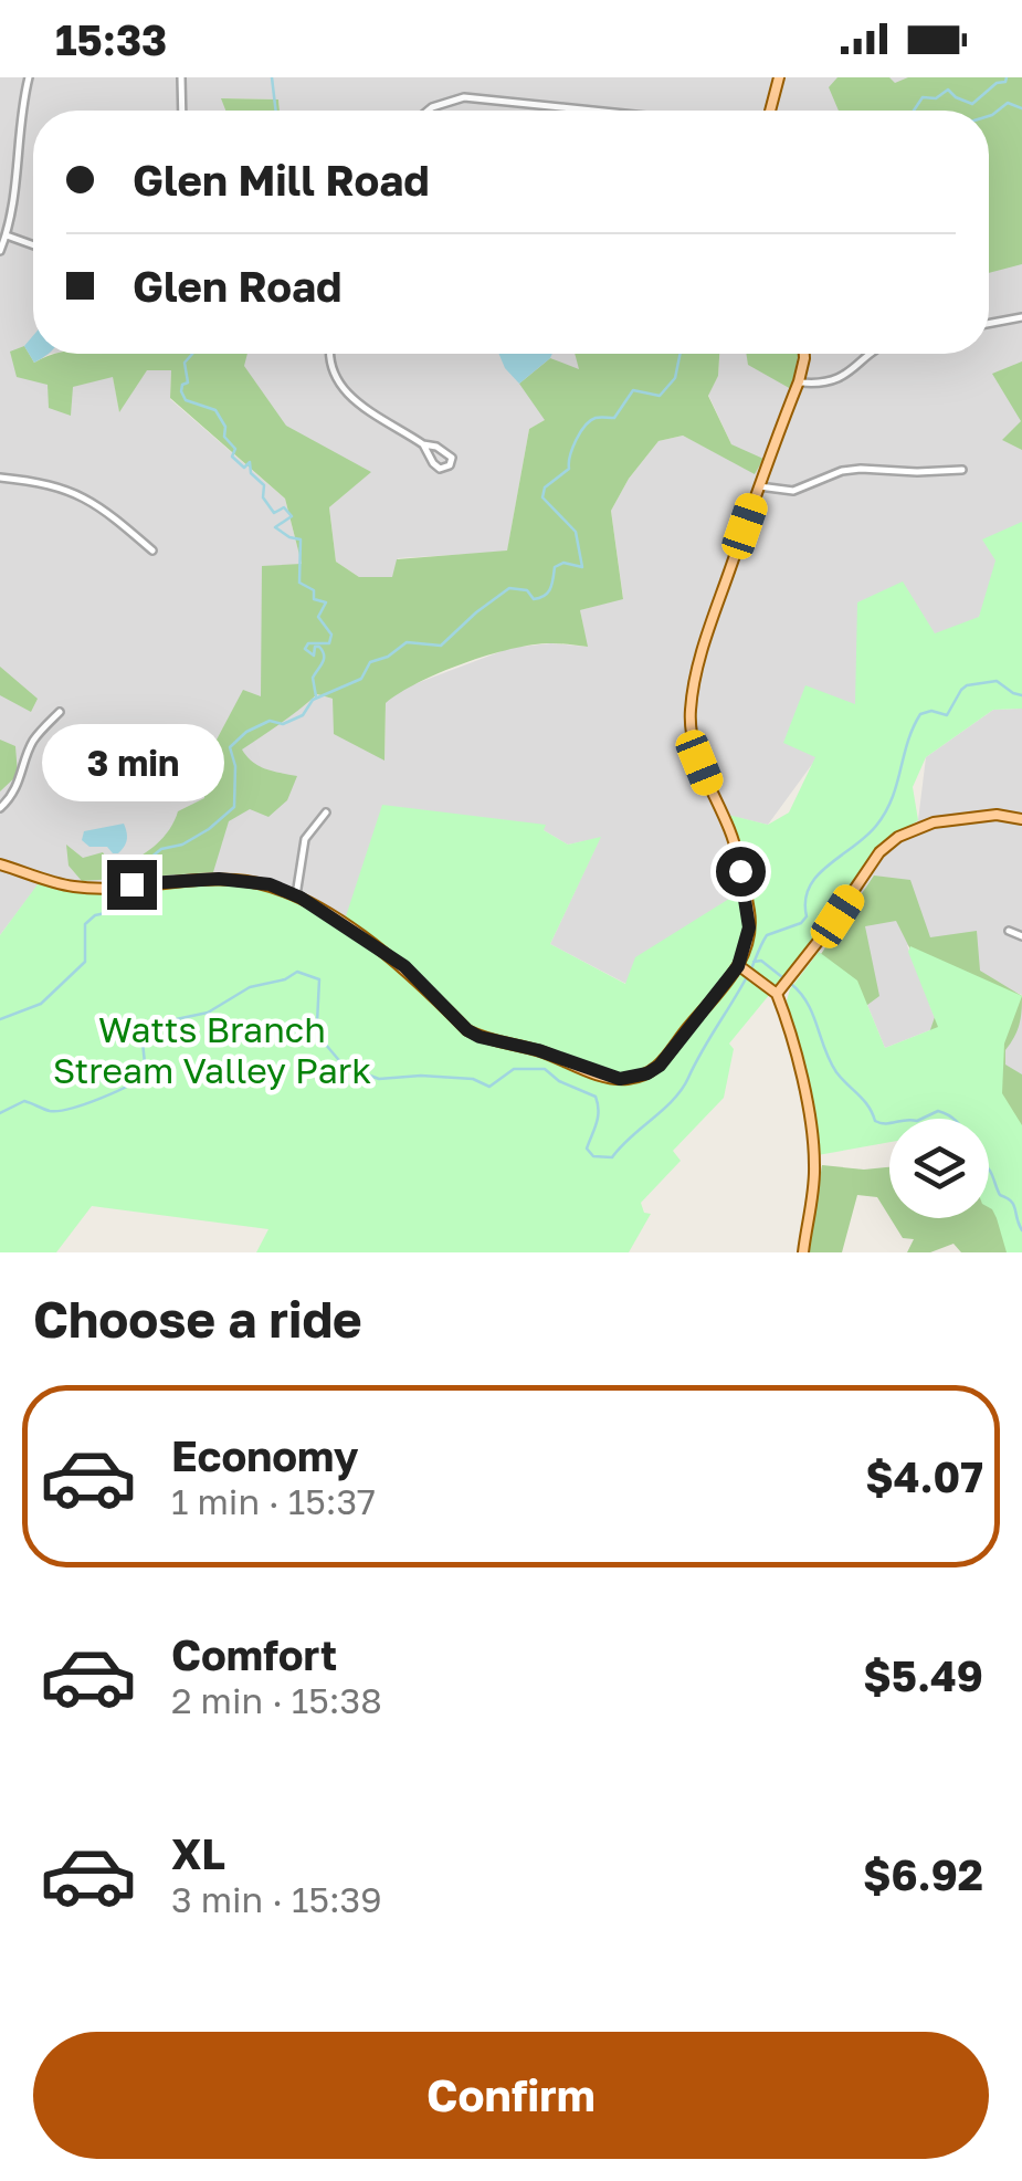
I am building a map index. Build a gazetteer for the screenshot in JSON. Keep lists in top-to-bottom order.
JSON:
{
  "parks": ["Watts Branch Stream Valley Park"],
  "page": {
    "status": "15:33",
    "banner": ["Glen Mill Road", "Glen Road"],
    "bubble": "3 min",
    "heading": "Choose a ride",
    "list": [
      {
        "name": "Economy",
        "note": "1 min · 15:37",
        "value": "$4.07"
      },
      {
        "name": "Comfort",
        "note": "2 min · 15:38",
        "value": "$5.49"
      },
      {
        "name": "XL",
        "note": "3 min · 15:39",
        "value": "$6.92"
      }
    ],
    "buttons": "Confirm"
  }
}
